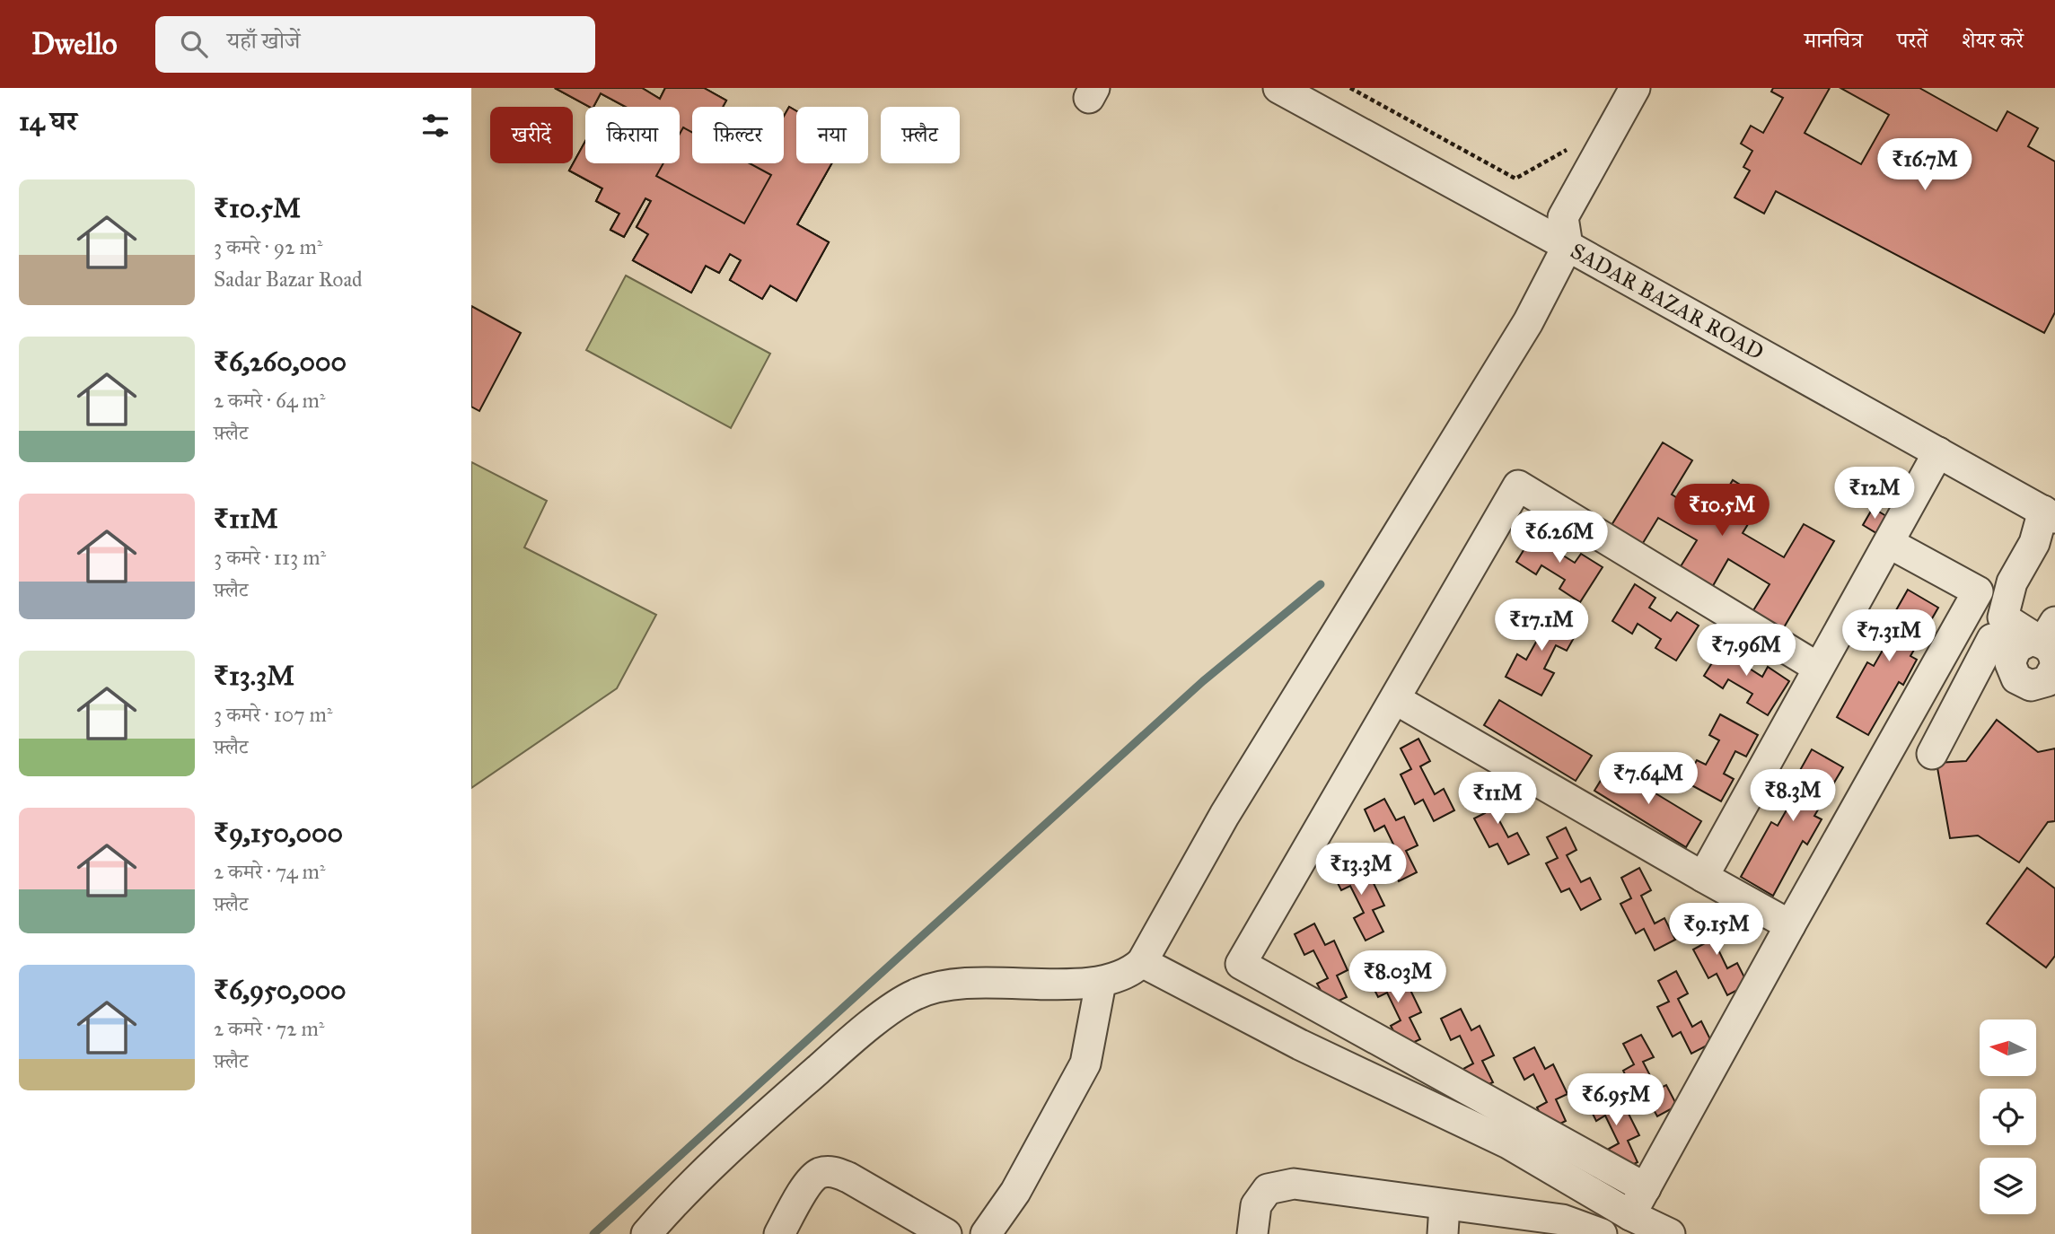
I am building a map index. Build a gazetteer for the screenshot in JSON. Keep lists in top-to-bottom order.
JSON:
{
  "streets": {
    "street": ["SADAR BAZAR ROAD"]
  },
  "north": "left",
  "page": {
    "header": "Dwello",
    "search": "यहाँ खोजें",
    "nav": ["मानचित्र", "परतें", "शेयर करें"],
    "heading": "14 घर",
    "chip": [
      "खरीदें",
      "किराया",
      "फ़िल्टर",
      "नया",
      "फ़्लैट"
    ],
    "price": [
      "₹16.7M",
      "₹12M",
      "₹10.5M",
      "₹6.26M",
      "₹17.1M",
      "₹7.31M",
      "₹7.96M",
      "₹7.64M",
      "₹8.3M",
      "₹11M",
      "₹13.3M",
      "₹9.15M",
      "₹8.03M",
      "₹6.95M"
    ],
    "list": [
      {
        "name": "₹10.5M",
        "note": "3 कमरे · 92 m² · Sadar Bazar Road"
      },
      {
        "name": "₹6,260,000",
        "note": "2 कमरे · 64 m² · फ़्लैट"
      },
      {
        "name": "₹11M",
        "note": "3 कमरे · 113 m² · फ़्लैट"
      },
      {
        "name": "₹13.3M",
        "note": "3 कमरे · 107 m² · फ़्लैट"
      },
      {
        "name": "₹9,150,000",
        "note": "2 कमरे · 74 m² · फ़्लैट"
      },
      {
        "name": "₹6,950,000",
        "note": "2 कमरे · 72 m² · फ़्लैट"
      }
    ]
  }
}
